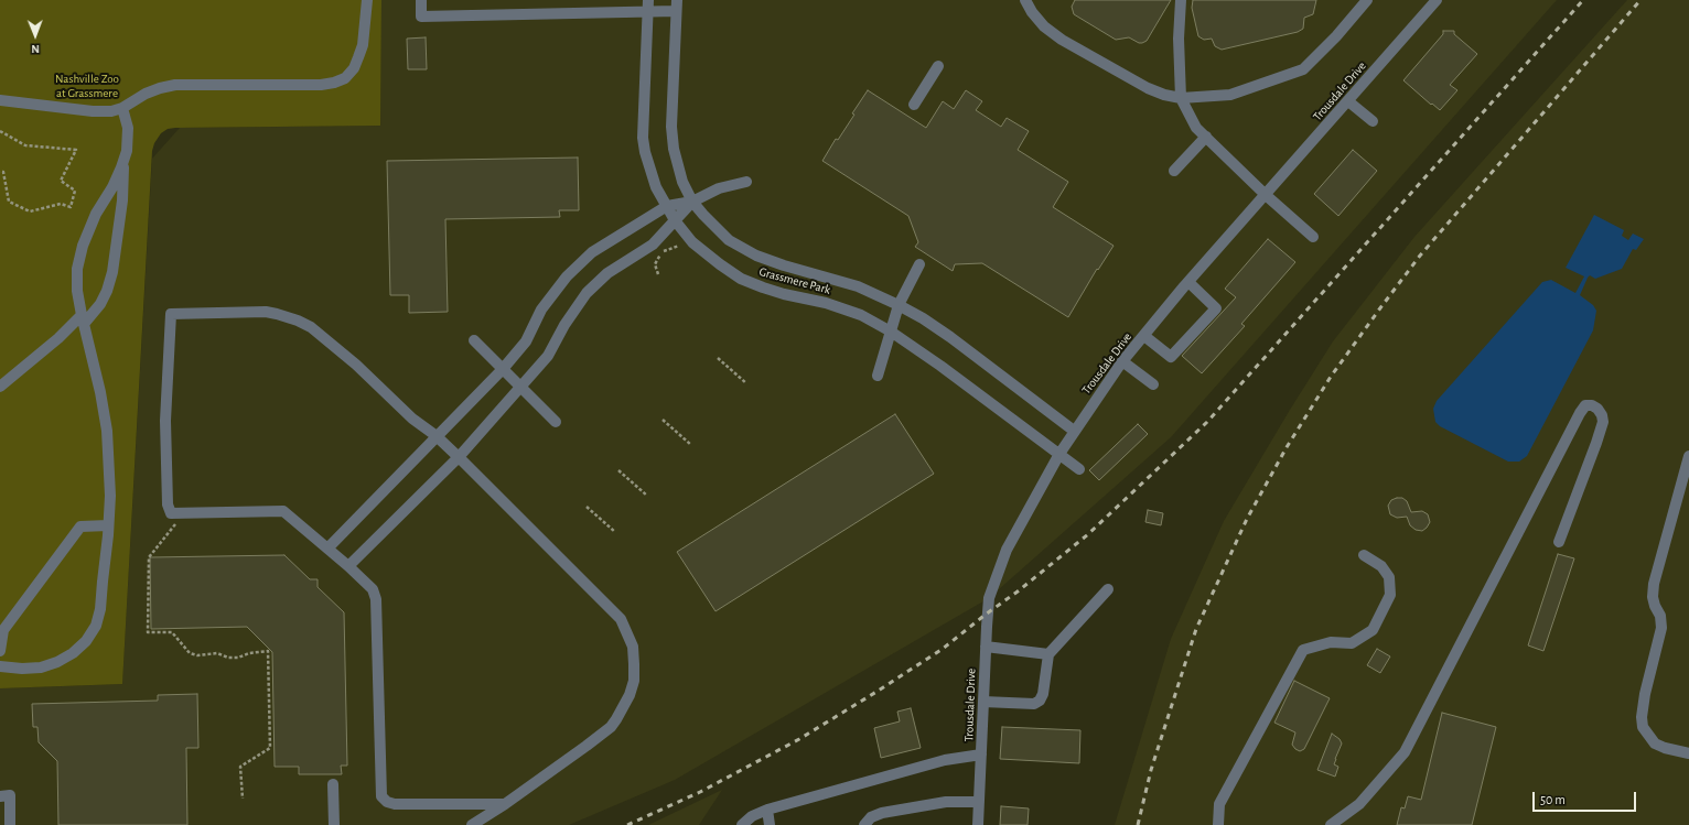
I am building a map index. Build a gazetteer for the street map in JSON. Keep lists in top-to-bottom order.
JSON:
{
  "streets": {
    "street": ["Trousdale Drive", "Grassmere Park"]
  },
  "crossings": [
    ["Trousdale Drive", "Grassmere Park"]
  ],
  "parks": ["Nashville Zoo at Grassmere"],
  "scale_bar": "50 m",
  "north": "bottom"
}
